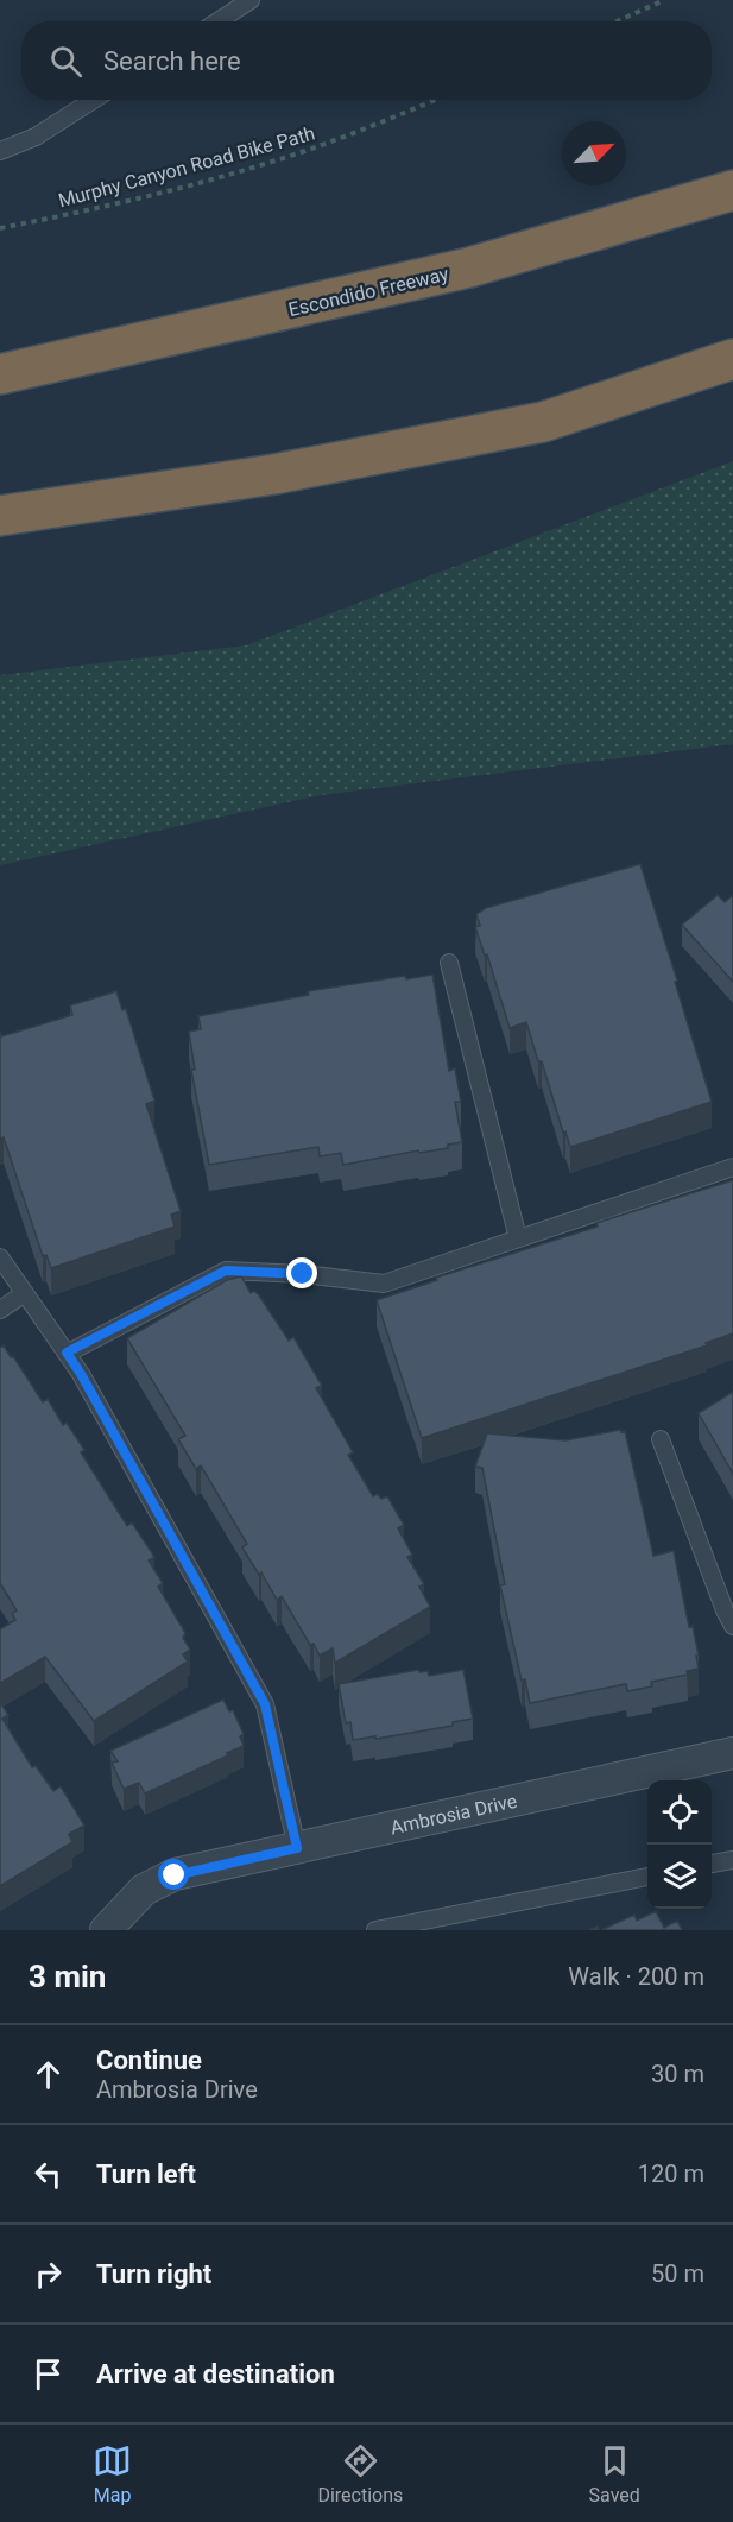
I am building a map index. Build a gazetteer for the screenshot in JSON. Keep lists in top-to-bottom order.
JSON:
{
  "streets": {
    "highway": ["Escondido Freeway"],
    "street": ["Ambrosia Drive"],
    "path": ["Murphy Canyon Road Bike Path"]
  },
  "north": "top right",
  "page": {
    "search": "Search here",
    "heading": ["3 min", "Walk · 200 m"],
    "list": [
      ["Continue", "Ambrosia Drive", "30 m"],
      ["Turn left", "120 m"],
      ["Turn right", "50 m"],
      "Arrive at destination"
    ],
    "nav": ["Map", "Directions", "Saved"]
  }
}
